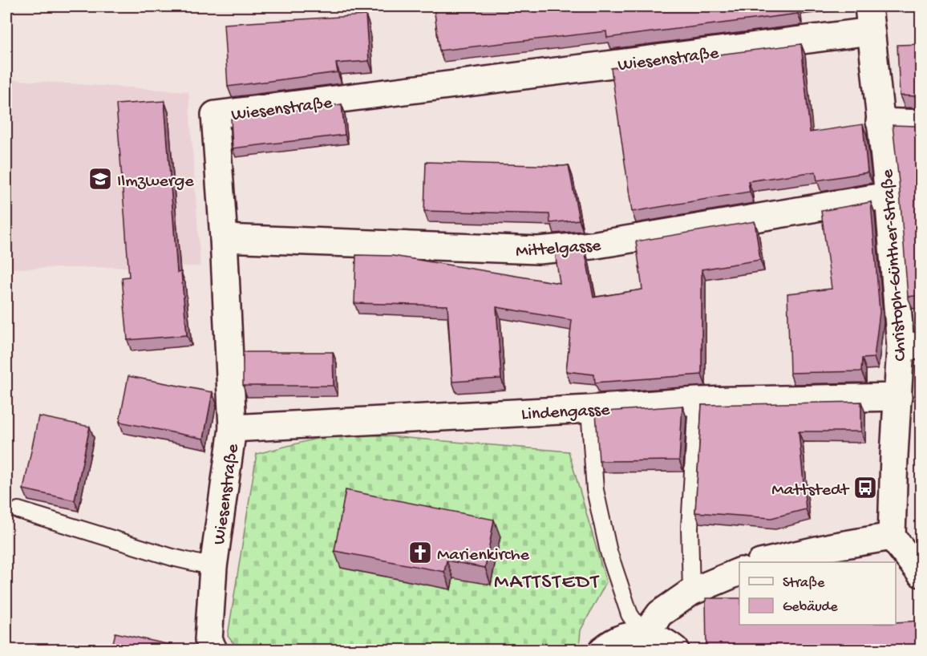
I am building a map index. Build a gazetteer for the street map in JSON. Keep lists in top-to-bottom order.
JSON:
{
  "streets": {
    "street": [
      "Wiesenstraße",
      "Mittelgasse",
      "Christoph-Günther-Straße",
      "Lindengasse"
    ]
  },
  "crossings": [
    ["Wiesenstraße", "Mittelgasse"],
    ["Wiesenstraße", "Christoph-Günther-Straße"],
    ["Wiesenstraße", "Lindengasse"],
    ["Mittelgasse", "Christoph-Günther-Straße"],
    ["Christoph-Günther-Straße", "Lindengasse"]
  ],
  "districts": ["MATTSTEDT"],
  "places": {
    "school or university": ["Ilmzwerge"],
    "bus stop": ["Mattstedt"],
    "church": ["Marienkirche"]
  },
  "legend": ["Straße", "Gebäude"]
}
